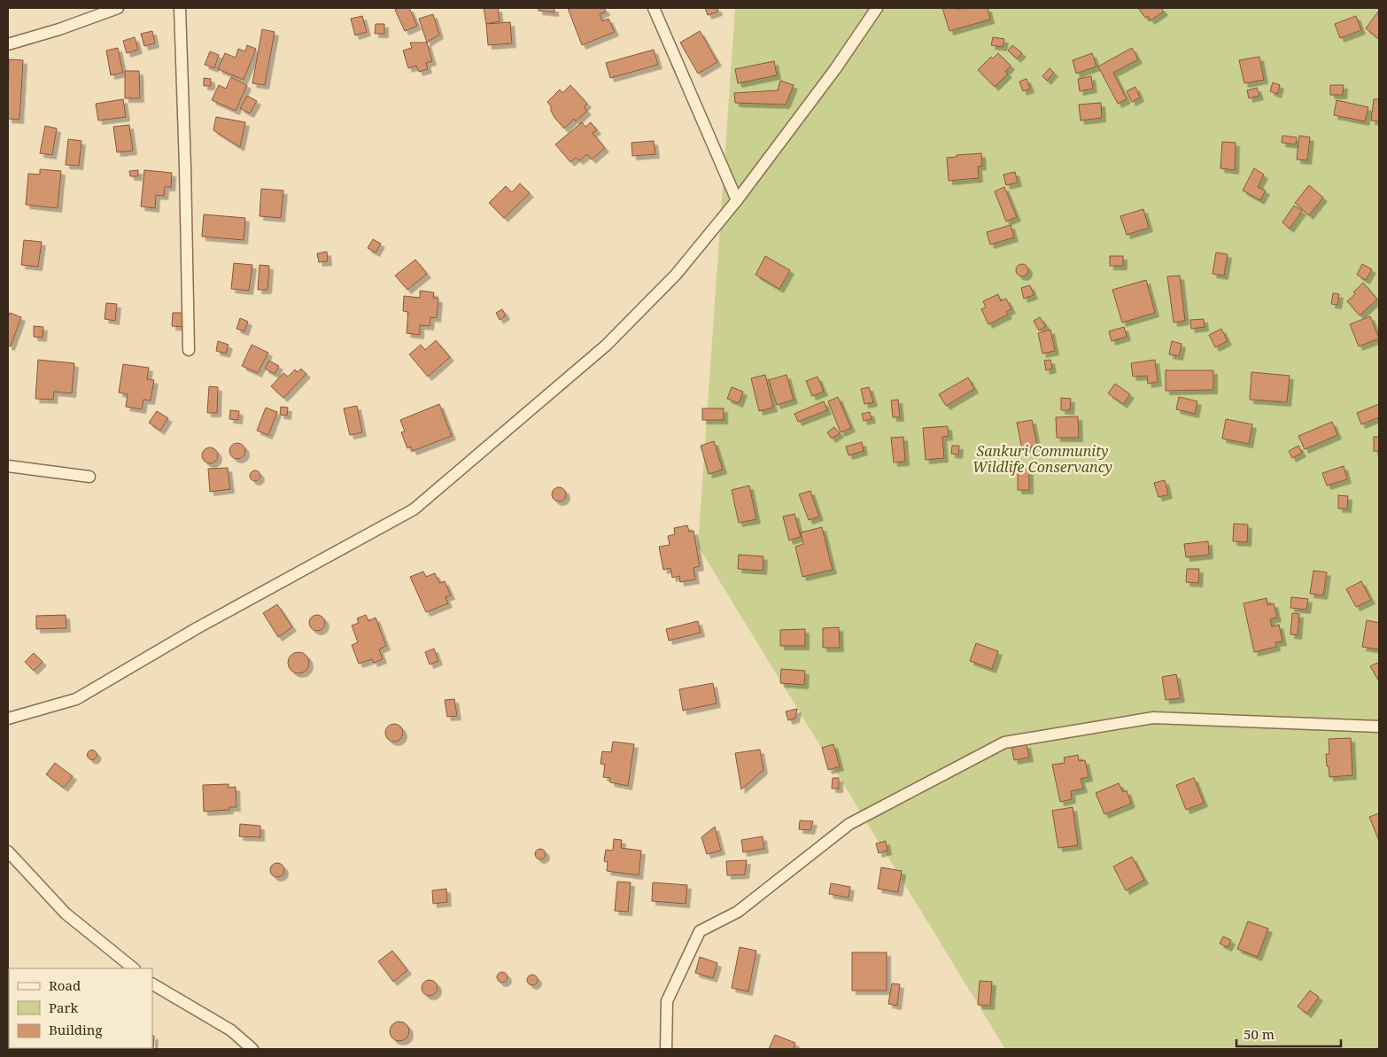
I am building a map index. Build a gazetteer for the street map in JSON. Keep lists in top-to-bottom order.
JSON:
{
  "parks": ["Sankuri Community Wildlife Conservancy"],
  "legend": ["Road", "Park", "Building"],
  "scale_bar": "50 m"
}
